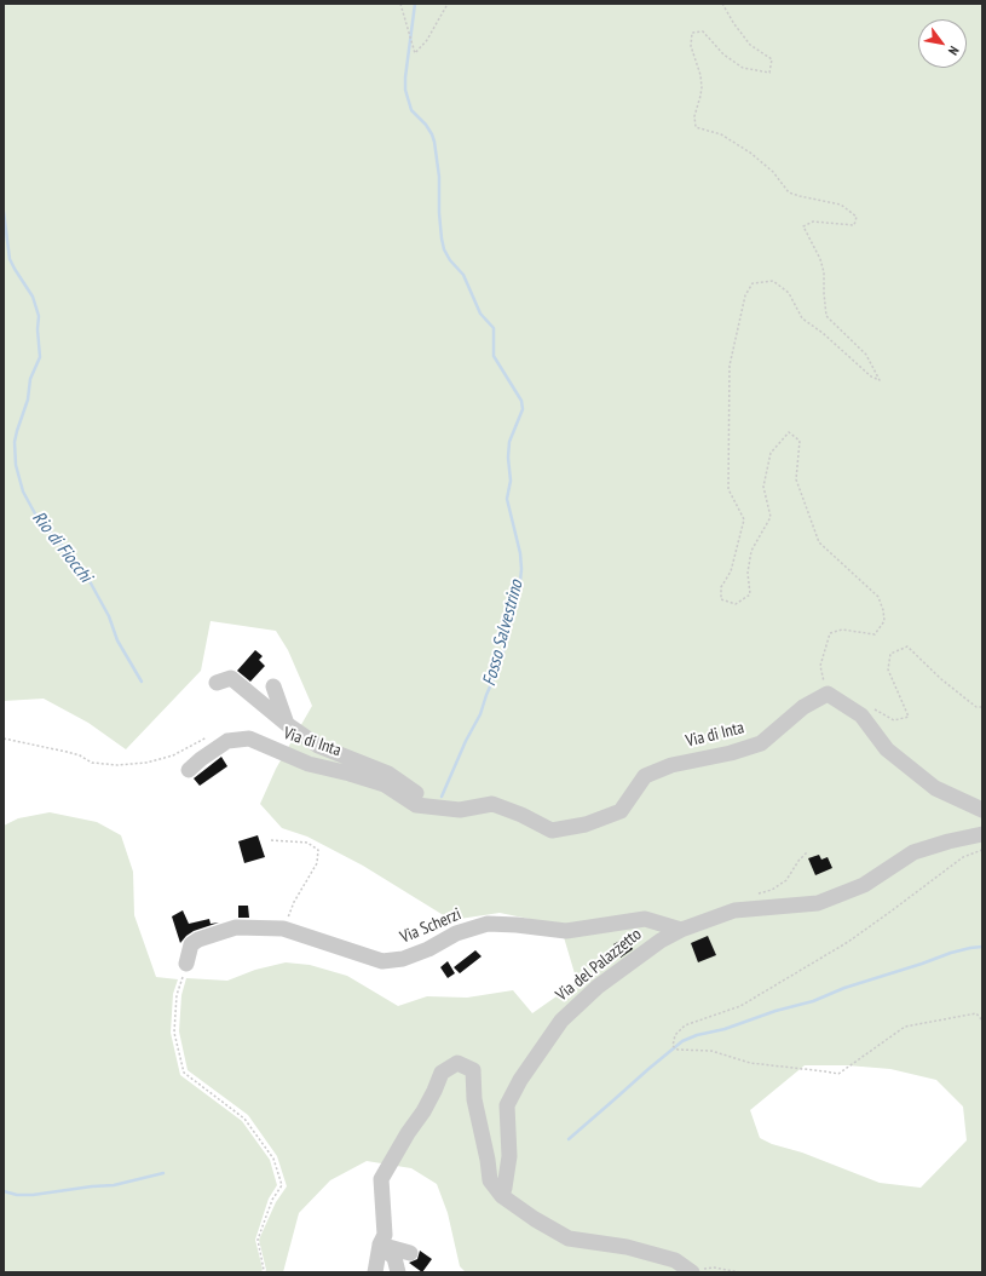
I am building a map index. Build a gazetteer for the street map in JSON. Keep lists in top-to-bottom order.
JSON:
{
  "streets": {
    "street": ["Via di Inta", "Via Scherzi", "Via del Palazzetto"]
  },
  "crossings": [
    ["Via Scherzi", "Via del Palazzetto"]
  ],
  "water": ["Rio di Fiocchi", "Fosso Salvestrino"],
  "north": "bottom right"
}
